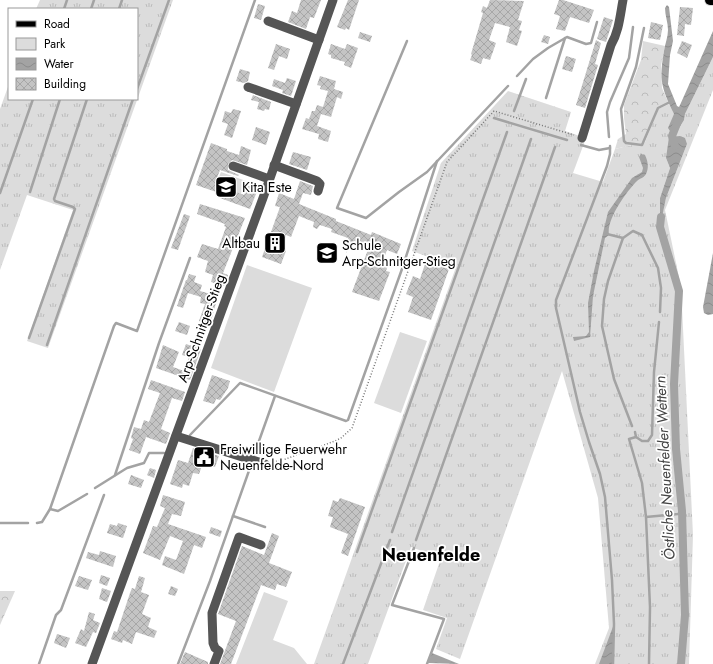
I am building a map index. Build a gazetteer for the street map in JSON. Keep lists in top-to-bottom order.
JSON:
{
  "streets": {
    "street": ["Arp-Schnitger-Stieg"]
  },
  "districts": ["Neuenfelde"],
  "water": ["Östliche Neuenfelder Wettern"],
  "places": {
    "school or university": ["Kita Este", "Schule Arp-Schnitger-Stieg"],
    "building": ["Altbau"],
    "public building": ["Freiwillige Feuerwehr Neuenfelde-Nord"]
  },
  "legend": [
    "Road",
    "Park",
    "Water",
    "Building"
  ]
}
